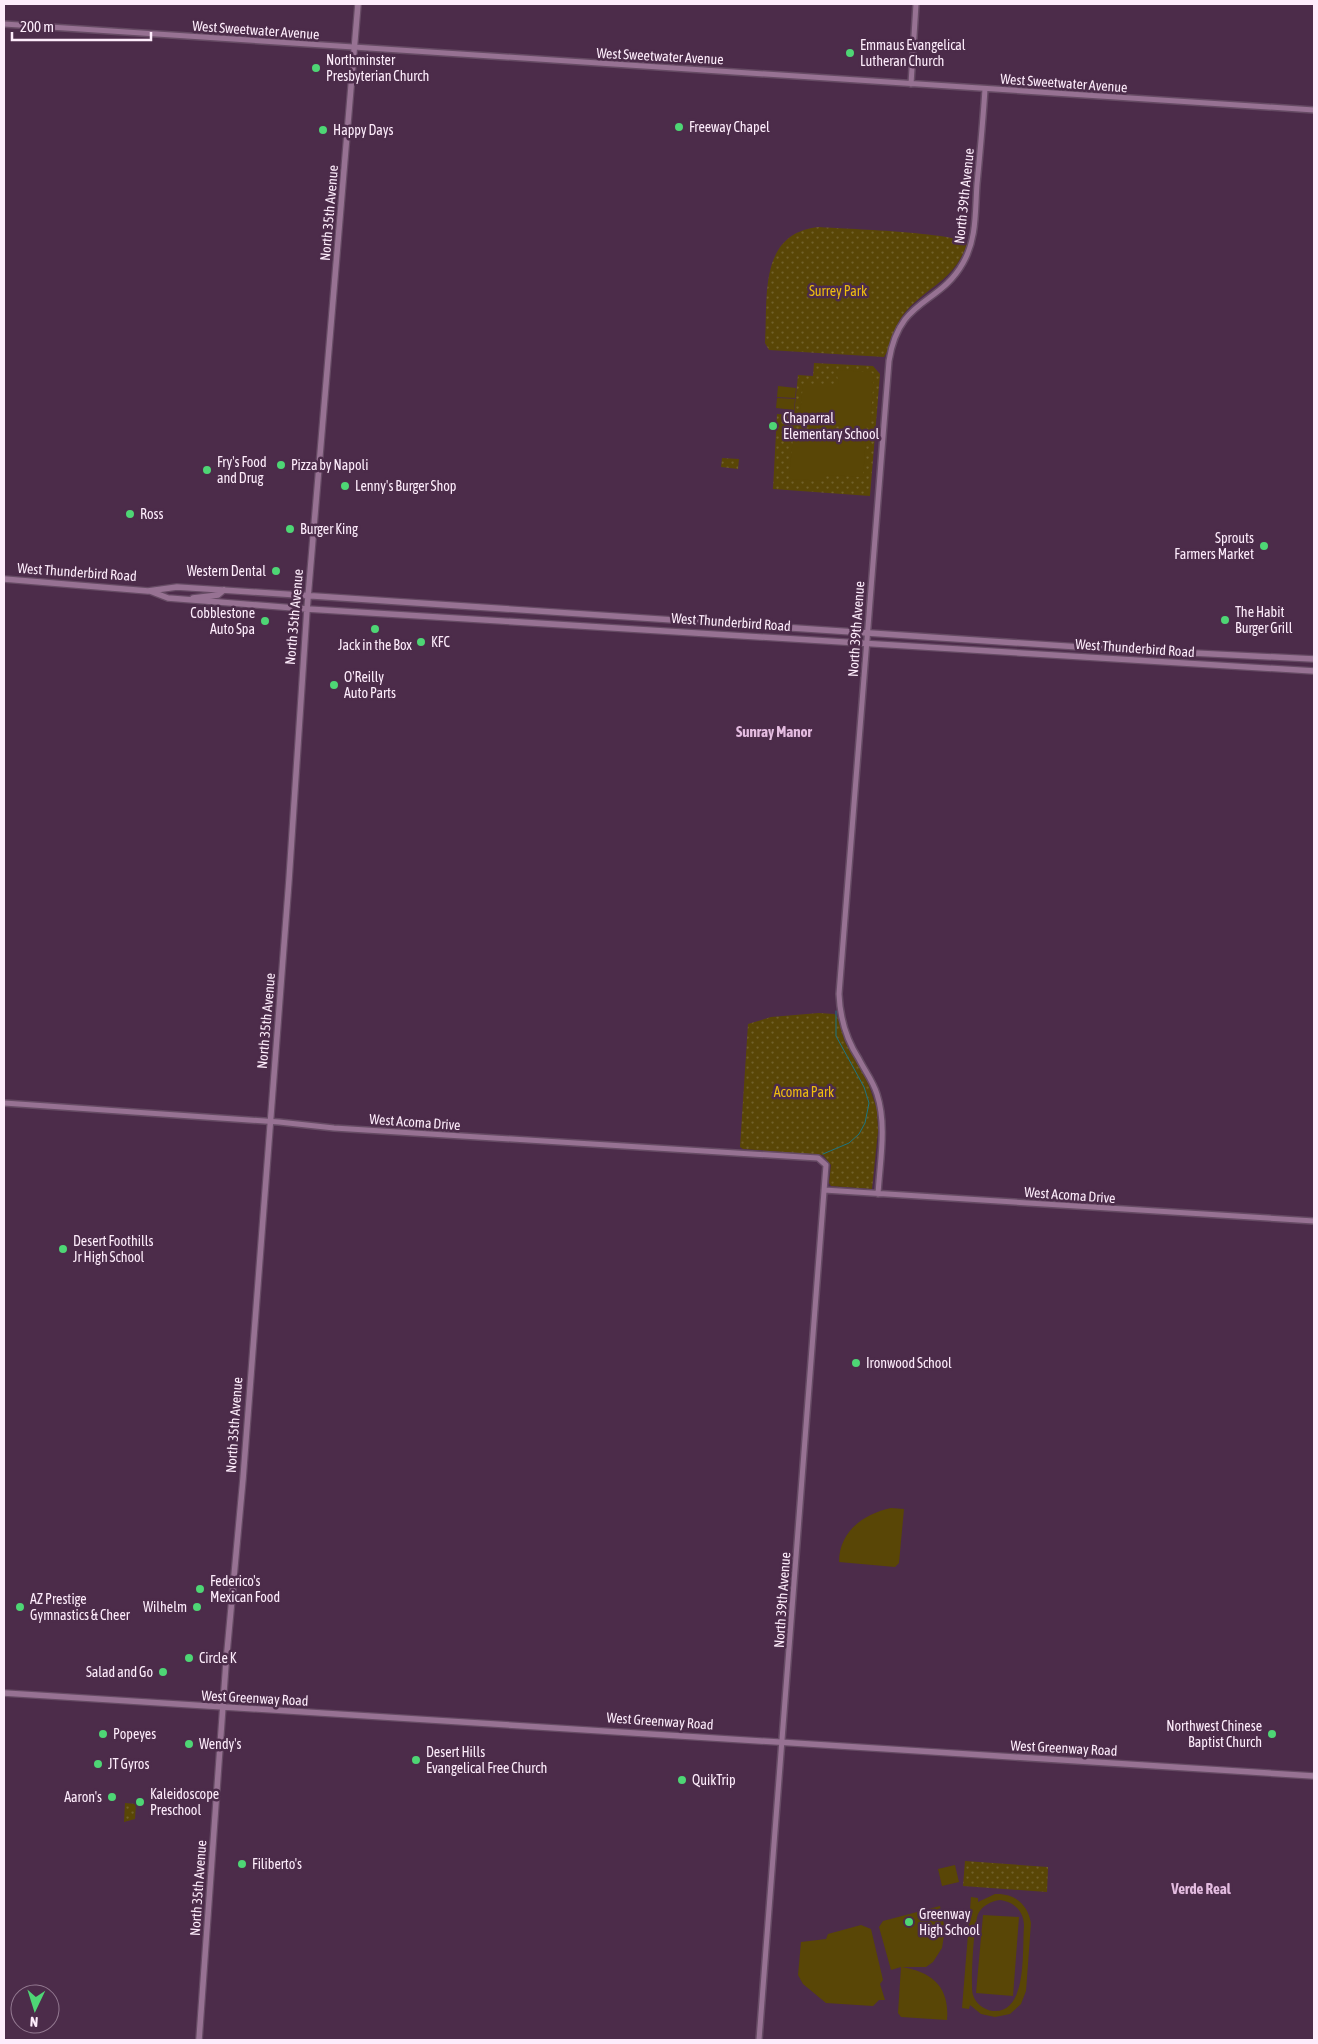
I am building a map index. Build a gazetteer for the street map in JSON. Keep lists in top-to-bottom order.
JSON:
{
  "streets": {
    "main road": ["North 35th Avenue", "West Thunderbird Road", "West Greenway Road"],
    "street": ["West Sweetwater Avenue", "North 39th Avenue", "West Acoma Drive"]
  },
  "crossings": [
    ["West Sweetwater Avenue", "North 39th Avenue"],
    ["West Sweetwater Avenue", "North 35th Avenue"],
    ["North 39th Avenue", "West Thunderbird Road"],
    ["North 39th Avenue", "West Acoma Drive"],
    ["North 39th Avenue", "West Greenway Road"],
    ["North 35th Avenue", "West Thunderbird Road"],
    ["North 35th Avenue", "West Acoma Drive"],
    ["North 35th Avenue", "West Greenway Road"]
  ],
  "districts": ["Sunray Manor", "Verde Real"],
  "parks": ["Surrey Park", "Acoma Park"],
  "places": [
    "Emmaus Evangelical Lutheran Church",
    "Northminster Presbyterian Church",
    "Freeway Chapel",
    "Happy Days",
    "Chaparral Elementary School",
    "Pizza by Napoli",
    "Fry's Food and Drug",
    "Lenny's Burger Shop",
    "Ross",
    "Burger King",
    "Sprouts Farmers Market",
    "Western Dental",
    "The Habit Burger Grill",
    "Cobblestone Auto Spa",
    "Jack in the Box",
    "KFC",
    "O'Reilly Auto Parts",
    "Desert Foothills Jr High School",
    "Ironwood School",
    "Federico's Mexican Food",
    "AZ Prestige Gymnastics & Cheer",
    "Wilhelm",
    "Circle K",
    "Salad and Go",
    "Popeyes",
    "Northwest Chinese Baptist Church",
    "Wendy's",
    "Desert Hills Evangelical Free Church",
    "JT Gyros",
    "QuikTrip",
    "Aaron's",
    "Kaleidoscope Preschool",
    "Filiberto's",
    "Greenway High School"
  ],
  "scale_bar": "200 m",
  "north": "bottom"
}
